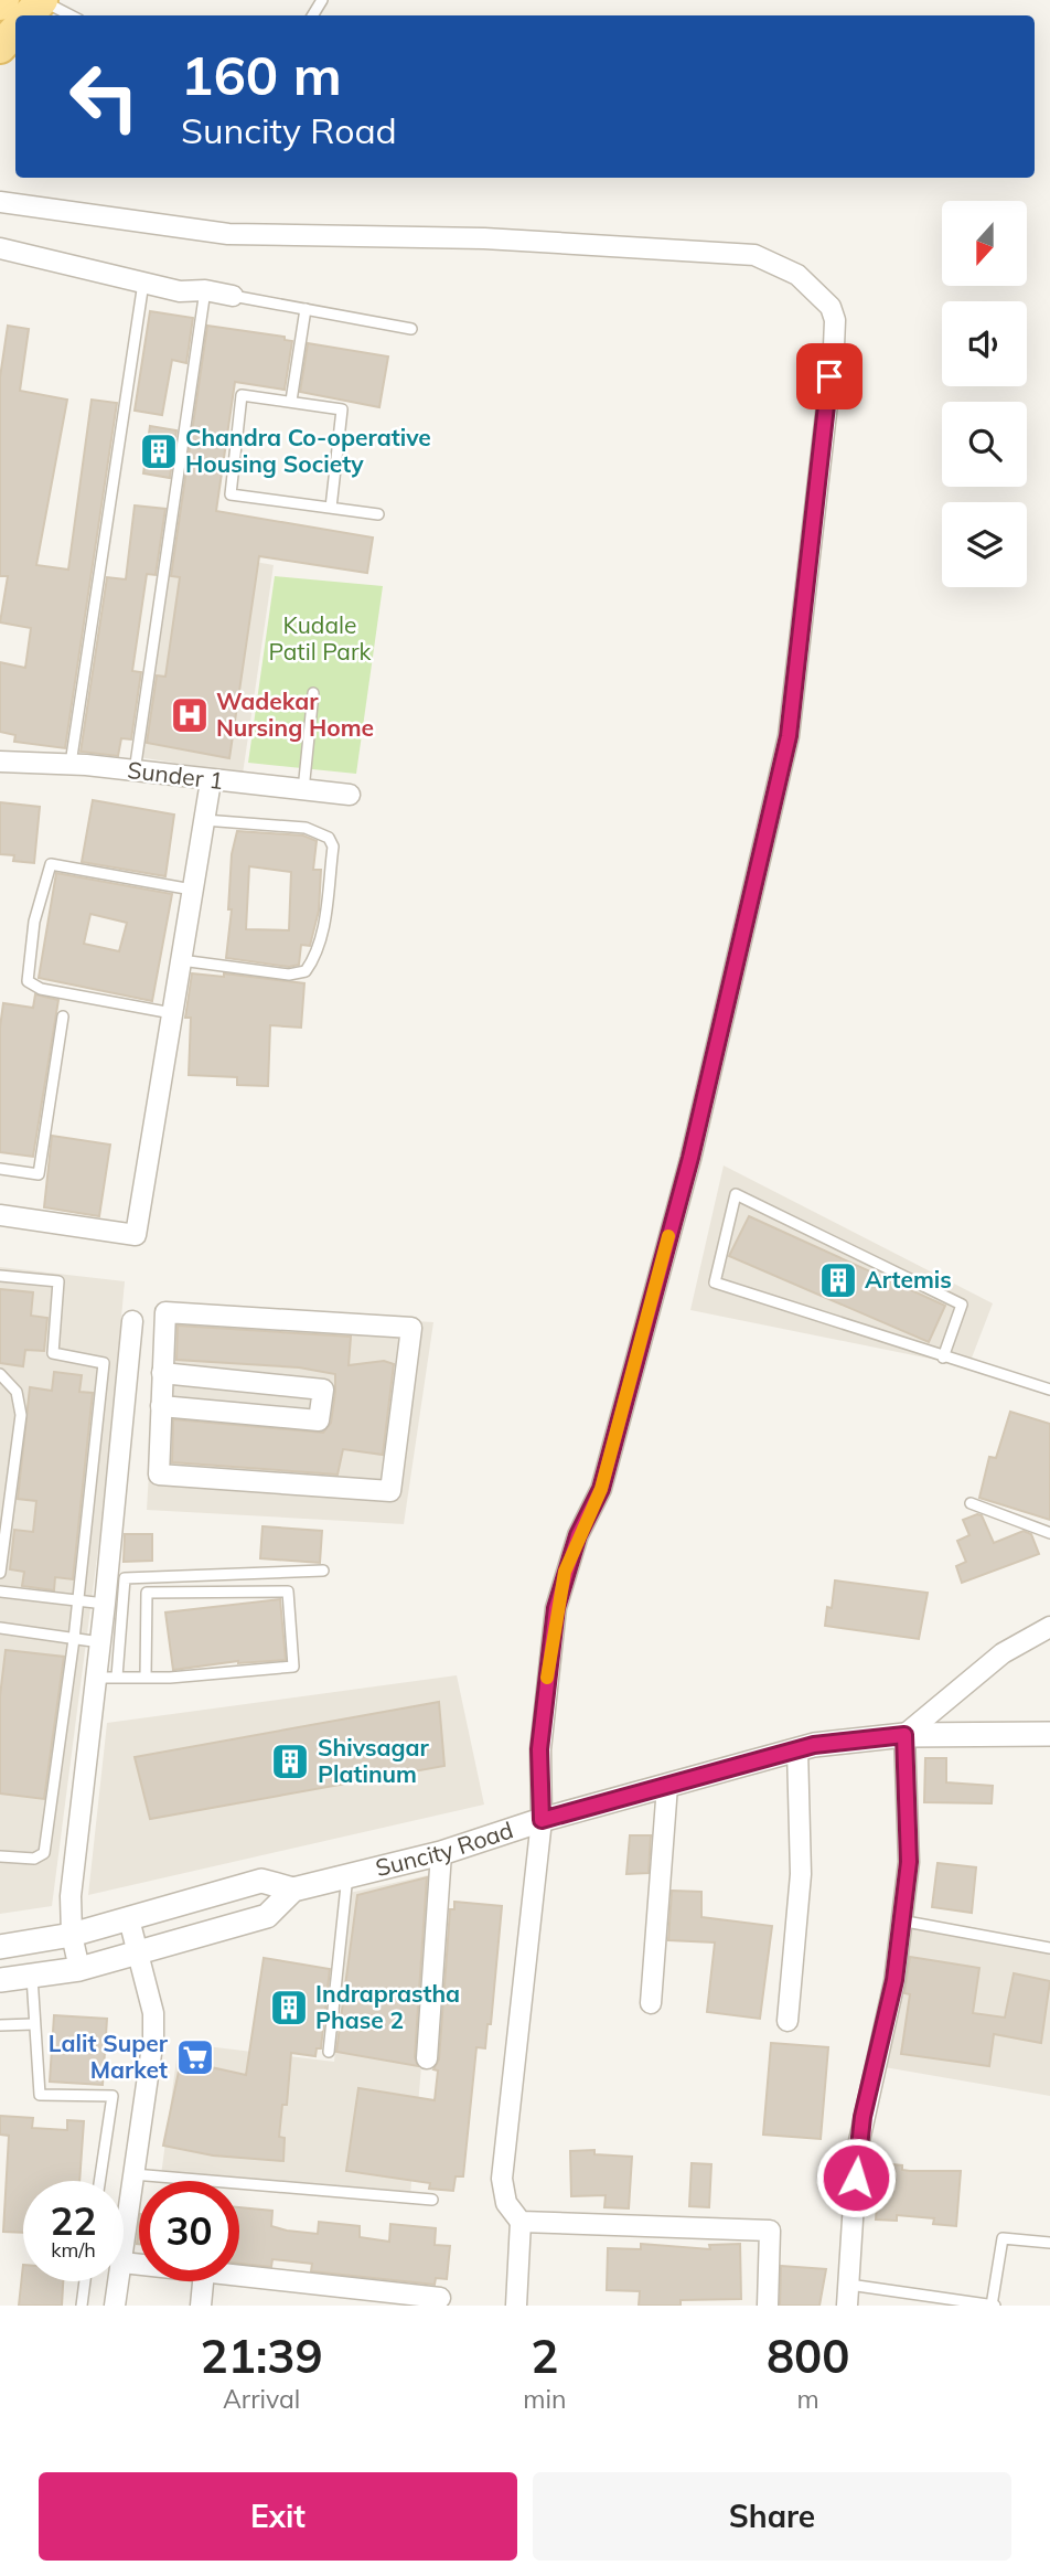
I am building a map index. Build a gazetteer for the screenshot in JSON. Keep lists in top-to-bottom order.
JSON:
{
  "streets": {
    "street": ["Sunder 1", "Suncity Road"]
  },
  "parks": ["Kudale Patil Park"],
  "places": {
    "building": [
      "Chandra Co-operative Housing Society",
      "Artemis",
      "Shivsagar Platinum",
      "Indraprastha Phase 2"
    ],
    "hospital": ["Wadekar Nursing Home"],
    "supermarket": ["Lalit Super Market"]
  },
  "north": "bottom",
  "page": {
    "turn": ["160 m", "Suncity Road"],
    "speed": "22 km/h",
    "limit": "30",
    "eta": [
      "21:39",
      "Arrival",
      "2",
      "min",
      "800",
      "m"
    ],
    "buttons": ["Exit", "Share"]
  }
}
